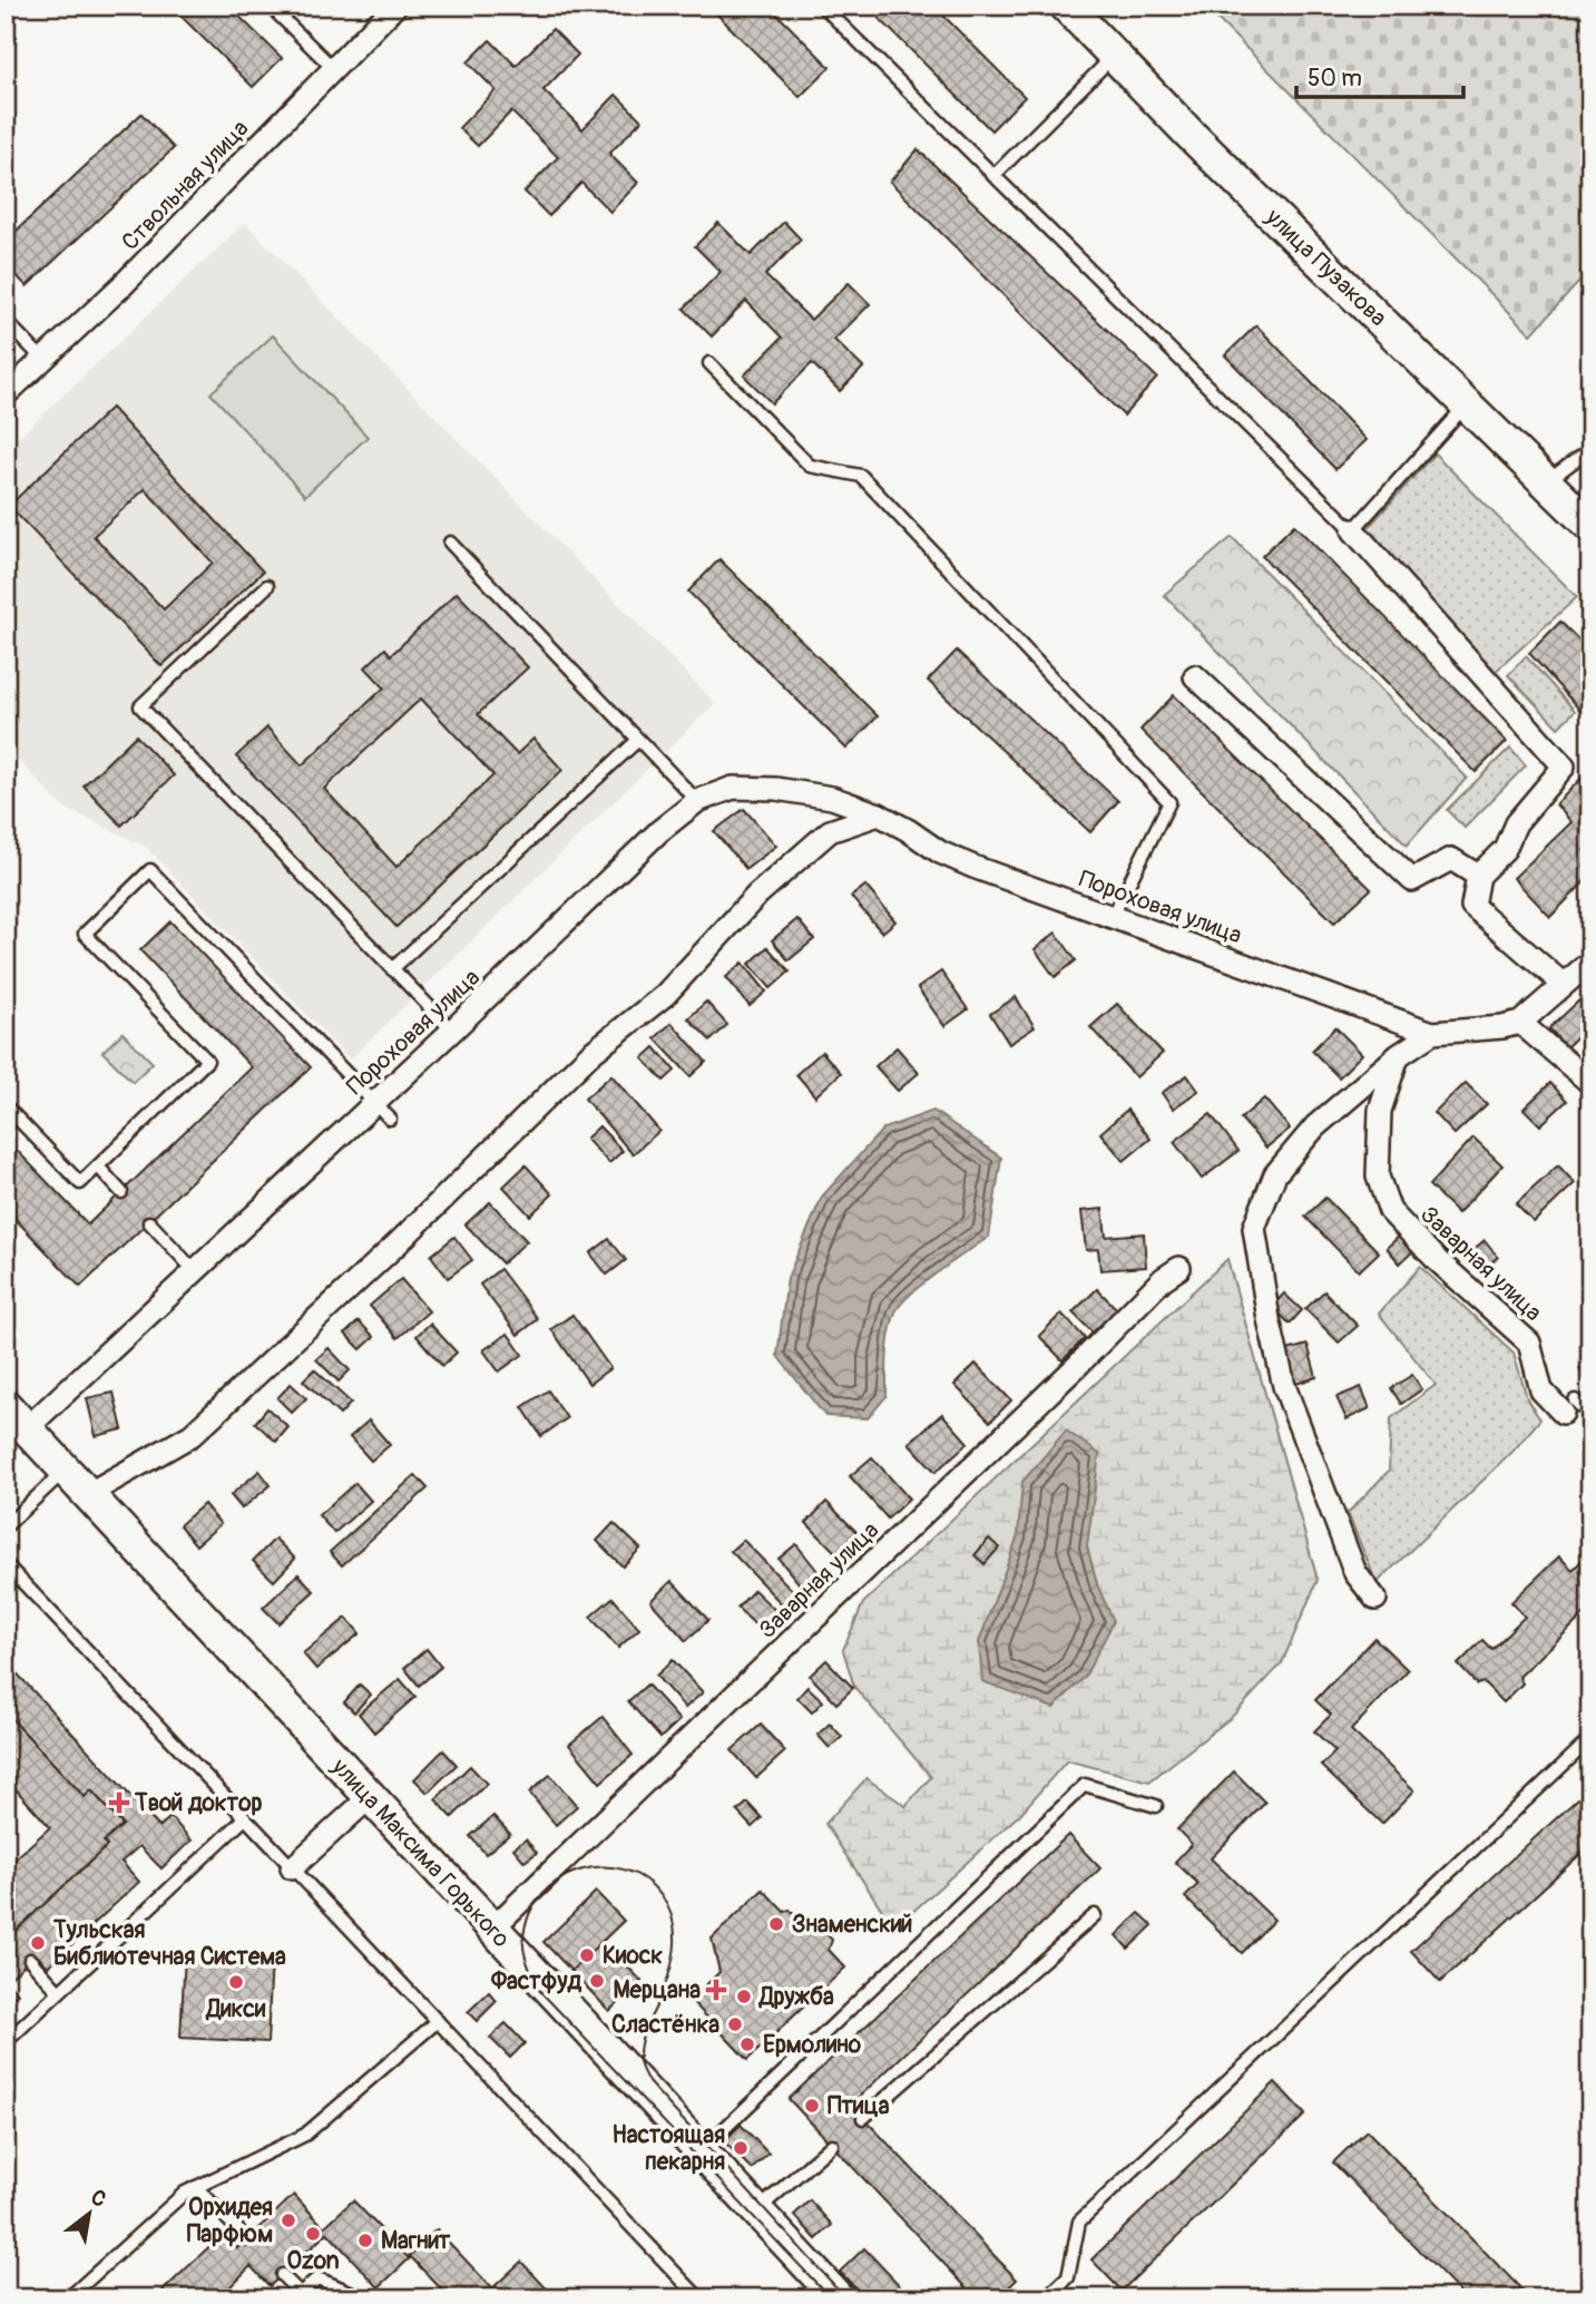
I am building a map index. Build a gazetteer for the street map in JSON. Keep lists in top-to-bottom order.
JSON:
{
  "streets": {
    "main road": ["улица Пузакова", "улица Максима Горького"],
    "street": ["Ствольная улица", "Пороховая улица", "Заварная улица"]
  },
  "crossings": [
    ["Пороховая улица", "улица Максима Горького"],
    ["Заварная улица", "улица Максима Горького"]
  ],
  "places": {
    "health": ["Твой доктор", "Мерцана"],
    "other": [
      "Знаменский",
      "Тульская Библиотечная Система",
      "Киоск",
      "Фастфуд",
      "Дикси",
      "Дружба",
      "Сластёнка",
      "Ермолино",
      "Птица",
      "Настоящая пекарня",
      "Орхидея Парфюм",
      "Ozon",
      "Магнит"
    ]
  },
  "scale_bar": "50 m",
  "north": "top right"
}
